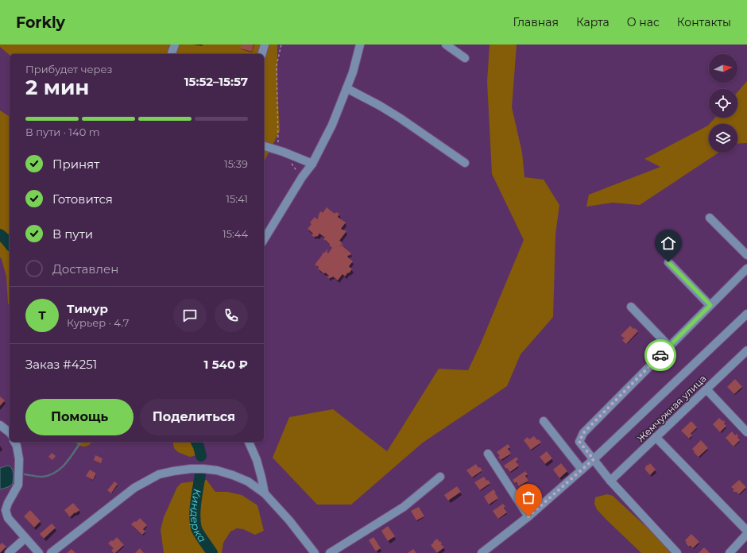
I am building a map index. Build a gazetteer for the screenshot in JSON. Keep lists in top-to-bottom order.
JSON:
{
  "streets": {
    "street": ["Жемчужная улица"]
  },
  "water": ["Киндерка"],
  "north": "right",
  "page": {
    "header": "Forkly",
    "nav": [
      "Главная",
      "Карта",
      "О нас",
      "Контакты"
    ],
    "heading": ["2 мин", "Прибудет через", "15:52–15:57"],
    "panel": [
      "Тимур",
      "Курьер · 4.7",
      "Заказ #4251",
      "1 540 ₽"
    ],
    "bar": "В пути · 140 m",
    "list": [
      ["Принят", "15:39"],
      ["Готовится", "15:41"],
      ["В пути", "15:44"],
      "Доставлен"
    ],
    "round": "Т",
    "buttons": ["Помощь", "Поделиться"]
  }
}
